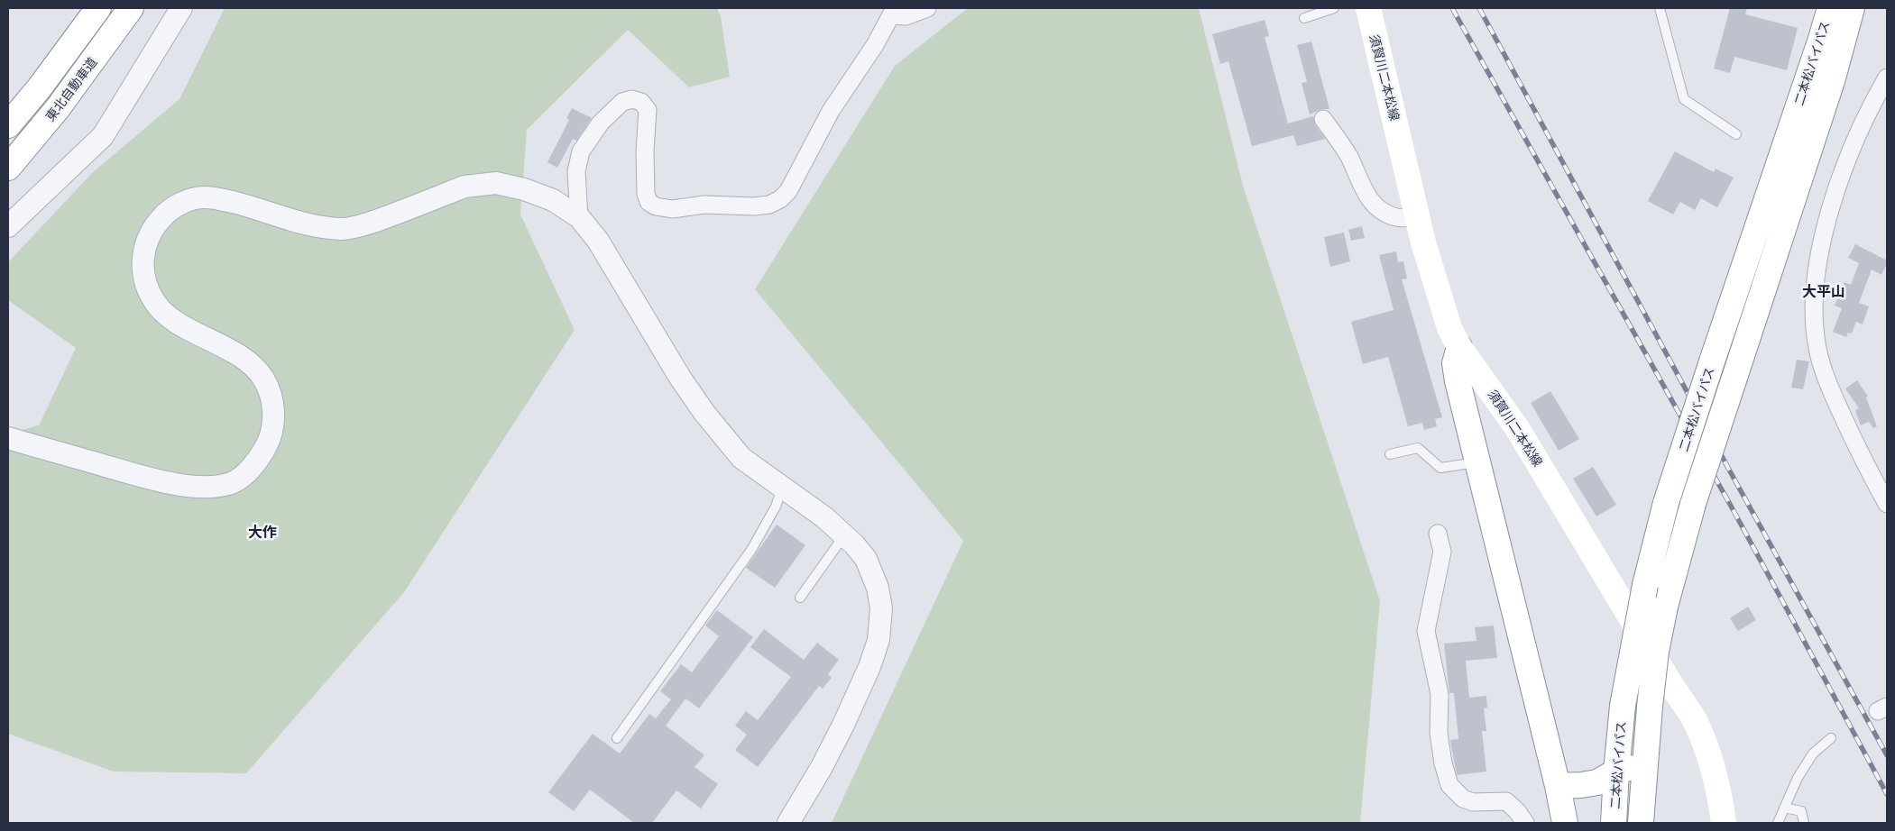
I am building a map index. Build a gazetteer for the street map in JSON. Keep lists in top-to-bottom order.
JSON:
{
  "streets": {
    "main road": ["二本松バイパス", "須賀川二本松線", "東北自動車道"]
  },
  "districts": ["大平山", "大作"]
}
